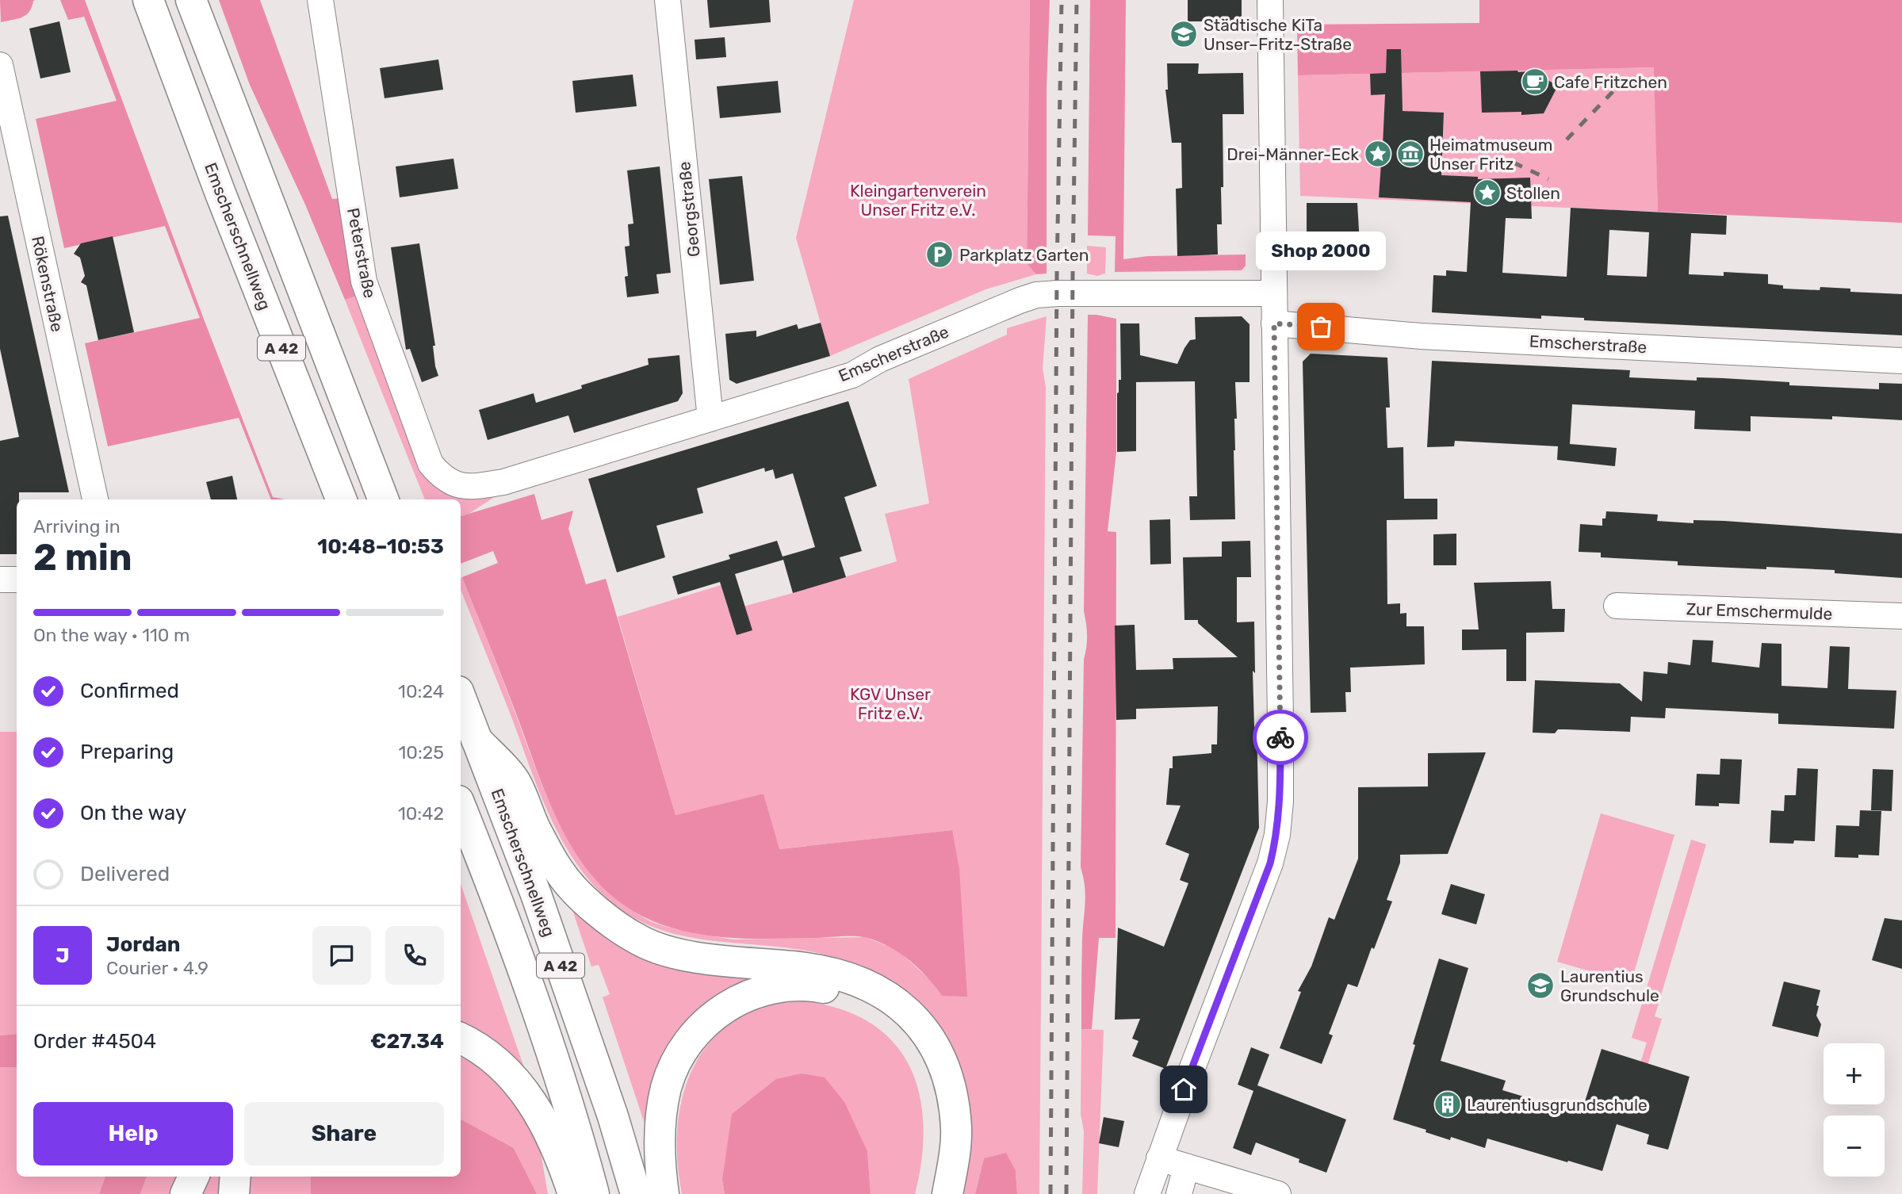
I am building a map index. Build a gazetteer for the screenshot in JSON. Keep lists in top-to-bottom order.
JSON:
{
  "streets": {
    "highway": ["Emscherschnellweg", "A 42"],
    "street": [
      "Georgstraße",
      "Peterstraße",
      "Rökenstraße",
      "Emscherstraße",
      "Zur Emschermulde"
    ]
  },
  "crossings": [
    ["Georgstraße", "Emscherstraße"],
    ["Peterstraße", "Emscherstraße"]
  ],
  "parks": ["Kleingartenverein Unser Fritz e.V.", "KGV Unser Fritz e.V."],
  "places": {
    "school or university": ["Städtische KiTa Unser–Fritz-Straße", "Laurentius Grundschule"],
    "cafe": ["Cafe Fritzchen"],
    "place": ["Drei-Männer-Eck", "Stollen"],
    "museum": ["Heimatmuseum Unser Fritz"],
    "parking": ["Parkplatz Garten"],
    "other": ["Shop 2000"],
    "building": ["Laurentiusgrundschule"]
  },
  "page": {
    "bubble": "Shop 2000",
    "heading": ["2 min", "Arriving in", "10:48–10:53"],
    "panel": [
      "Jordan",
      "Courier · 4.9",
      "Order #4504",
      "€27.34"
    ],
    "bar": "On the way · 110 m",
    "list": [
      ["Confirmed", "10:24"],
      ["Preparing", "10:25"],
      ["On the way", "10:42"],
      "Delivered"
    ],
    "round": "J",
    "map_buttons": ["+", "−"],
    "buttons": ["Help", "Share"]
  }
}
